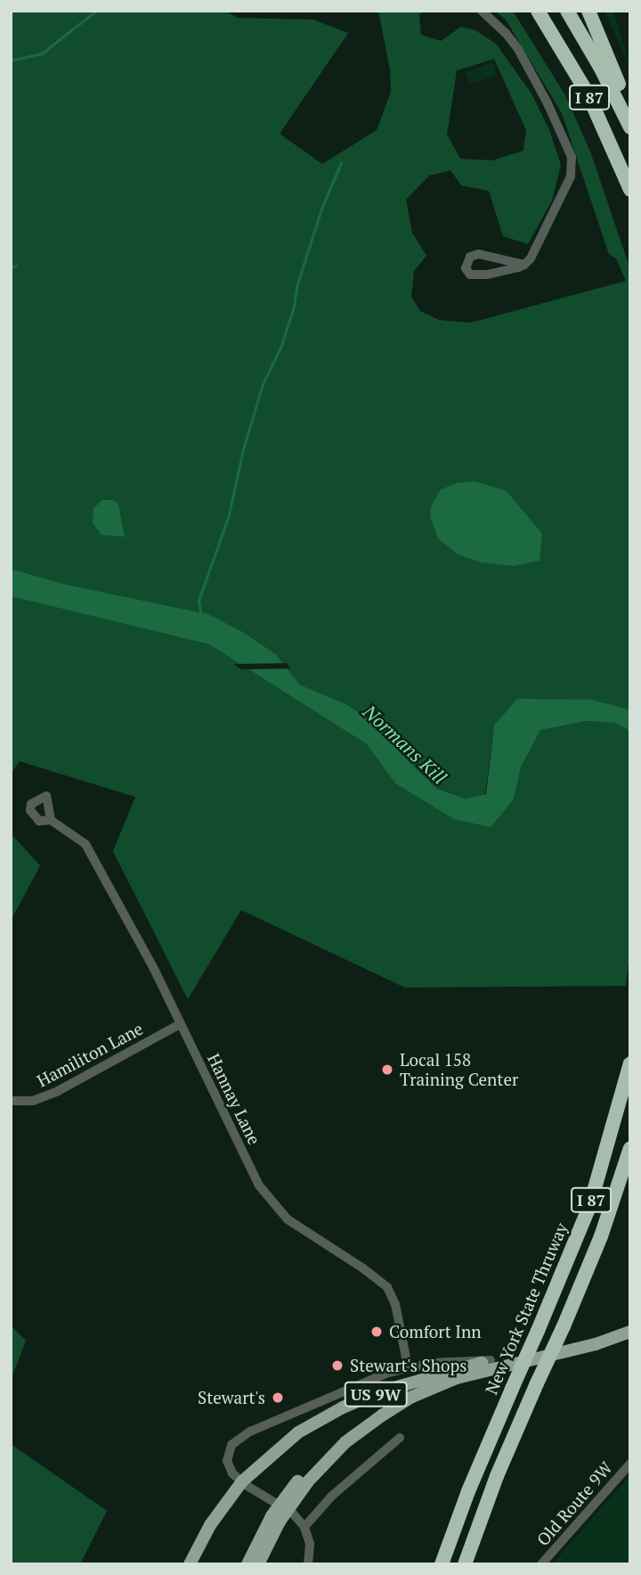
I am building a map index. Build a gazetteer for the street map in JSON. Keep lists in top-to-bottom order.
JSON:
{
  "streets": {
    "highway": ["I 87", "New York State Thruway"],
    "main road": ["US 9W"],
    "street": ["Hamiliton Lane", "Hannay Lane", "Old Route 9W"]
  },
  "crossings": [
    ["Hamiliton Lane", "Hannay Lane"]
  ],
  "water": ["Normans Kill"],
  "places": [
    "Local 158 Training Center",
    "Comfort Inn",
    "Stewart's Shops",
    "Stewart's"
  ]
}
